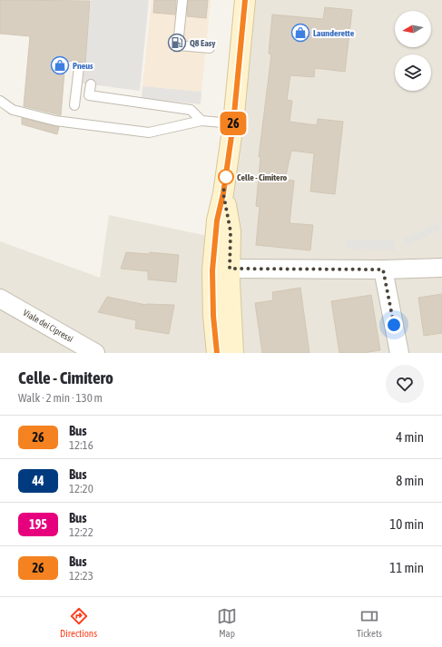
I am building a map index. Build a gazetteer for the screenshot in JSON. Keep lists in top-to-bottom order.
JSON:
{
  "streets": {
    "street": ["Viale dei Cipressi"]
  },
  "places": {
    "shop": ["Launderette", "Pneus"],
    "fuel station": ["Q8 Easy"],
    "other": ["Celle - Cimitero"]
  },
  "lines": ["bus line 26"],
  "north": "left",
  "page": {
    "on_map": "26",
    "heading": ["Celle - Cimitero", "Walk · 2 min · 130 m"],
    "list": [
      {
        "mark": "26",
        "name": "Bus",
        "note": "12:16",
        "value": "4 min"
      },
      {
        "mark": "44",
        "name": "Bus",
        "note": "12:20",
        "value": "8 min"
      },
      {
        "mark": "195",
        "name": "Bus",
        "note": "12:22",
        "value": "10 min"
      },
      {
        "mark": "26",
        "name": "Bus",
        "note": "12:23",
        "value": "11 min"
      }
    ],
    "tabs": ["Directions", "Map", "Tickets"]
  }
}
